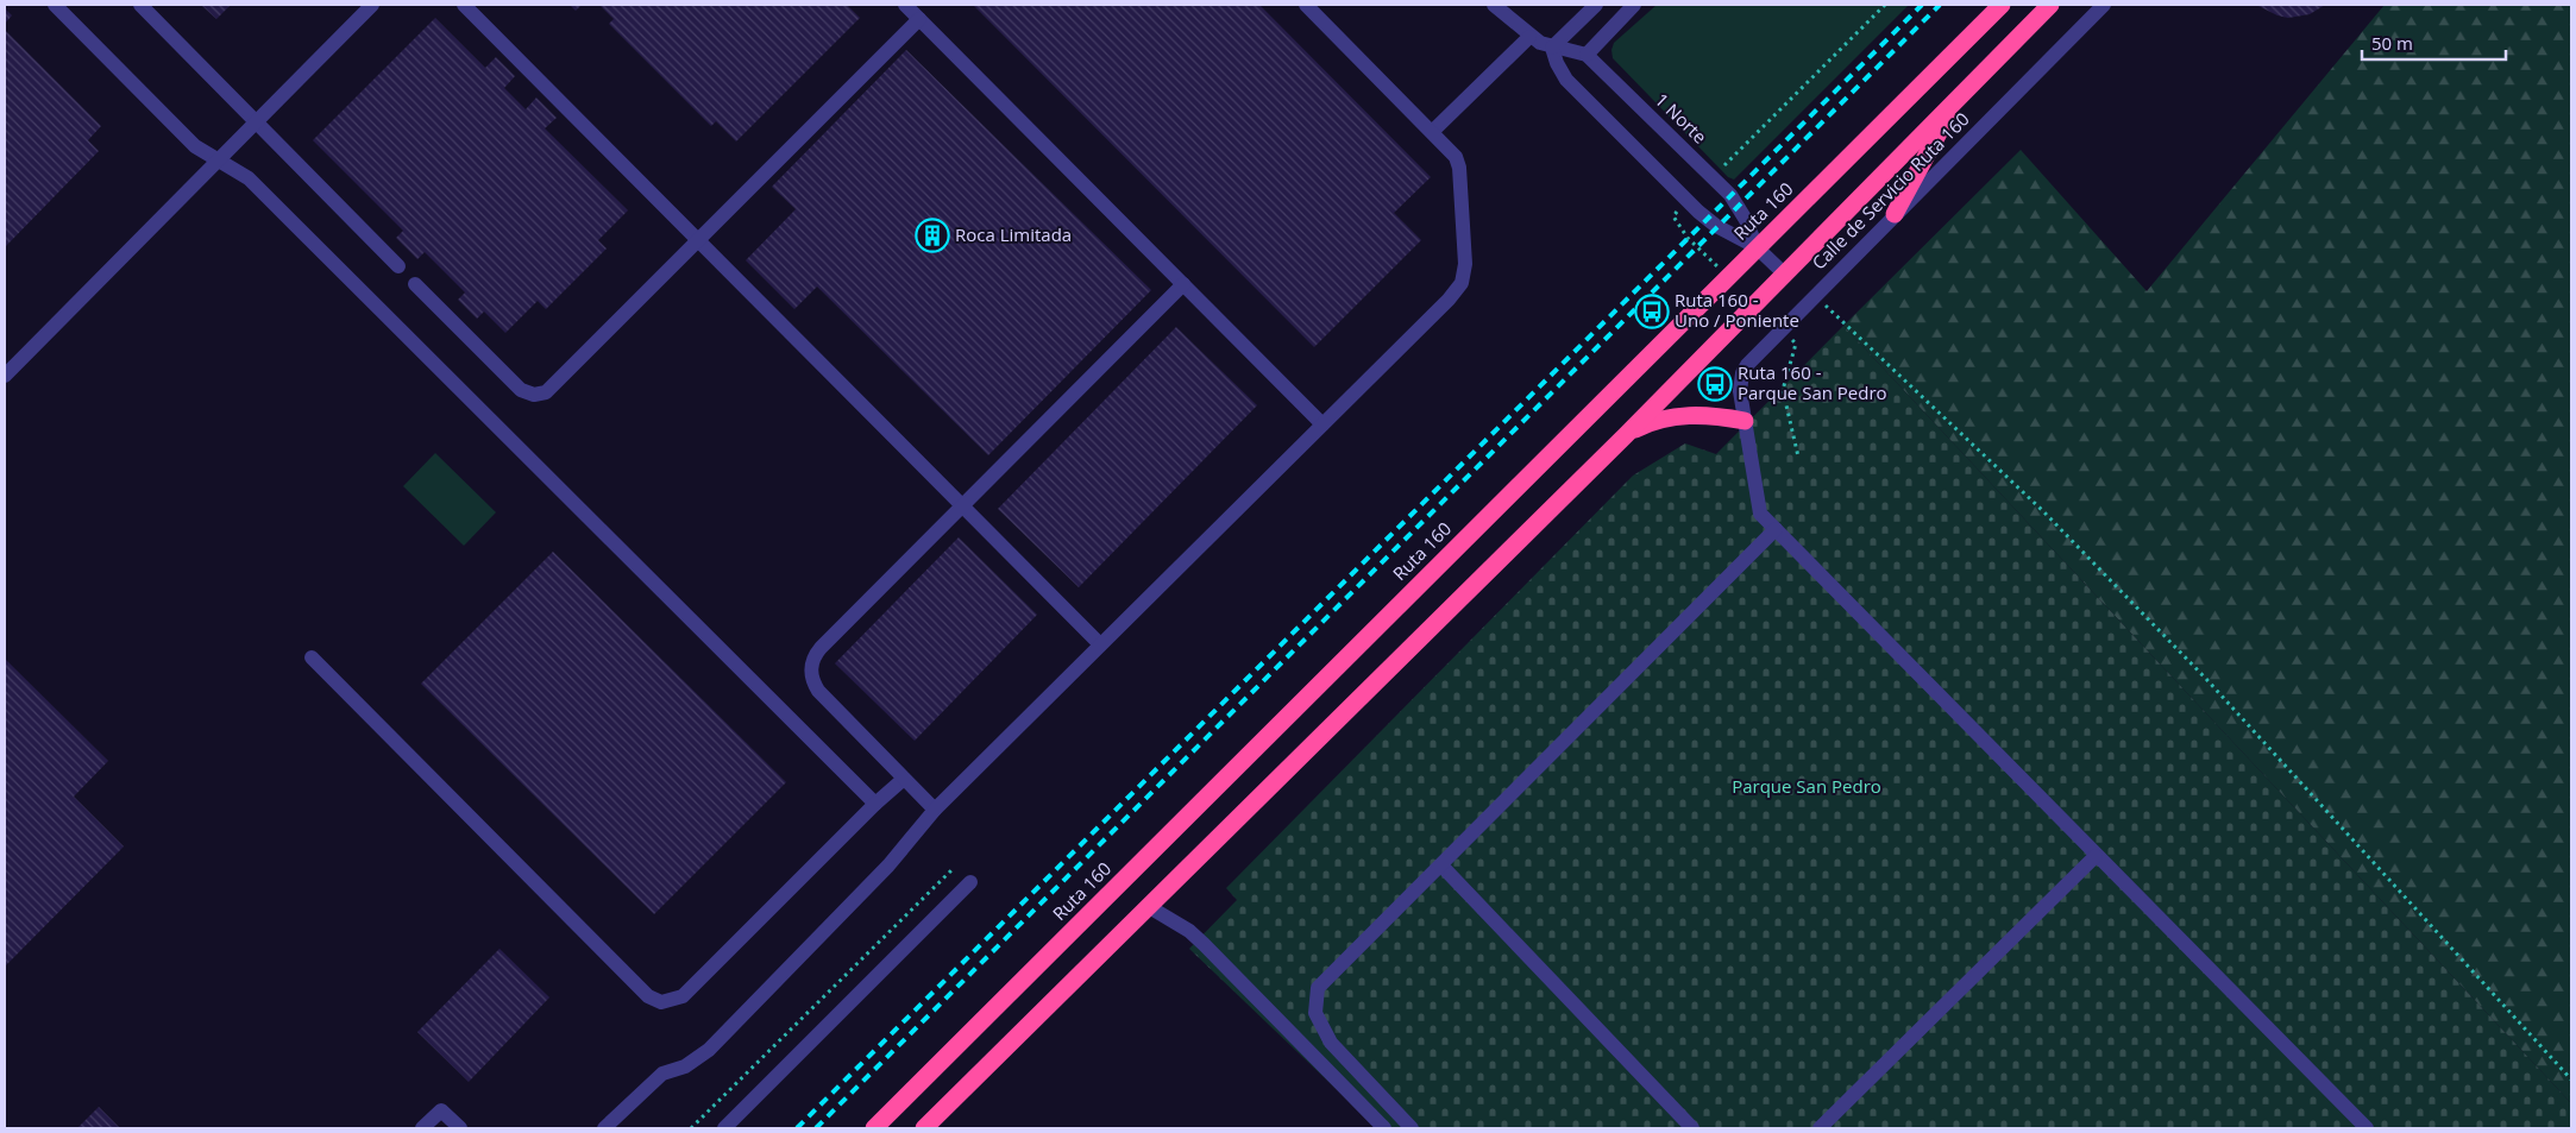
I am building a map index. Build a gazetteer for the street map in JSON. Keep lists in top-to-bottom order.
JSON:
{
  "streets": {
    "highway": ["Ruta 160"],
    "street": ["1 Norte", "Calle de Servicio Ruta 160"]
  },
  "crossings": [
    ["1 Norte", "Ruta 160"]
  ],
  "parks": ["Parque San Pedro"],
  "places": {
    "building": ["Roca Limitada"],
    "bus stop": ["Ruta 160 - Uno / Poniente", "Ruta 160 - Parque San Pedro"]
  },
  "scale_bar": "50 m"
}
